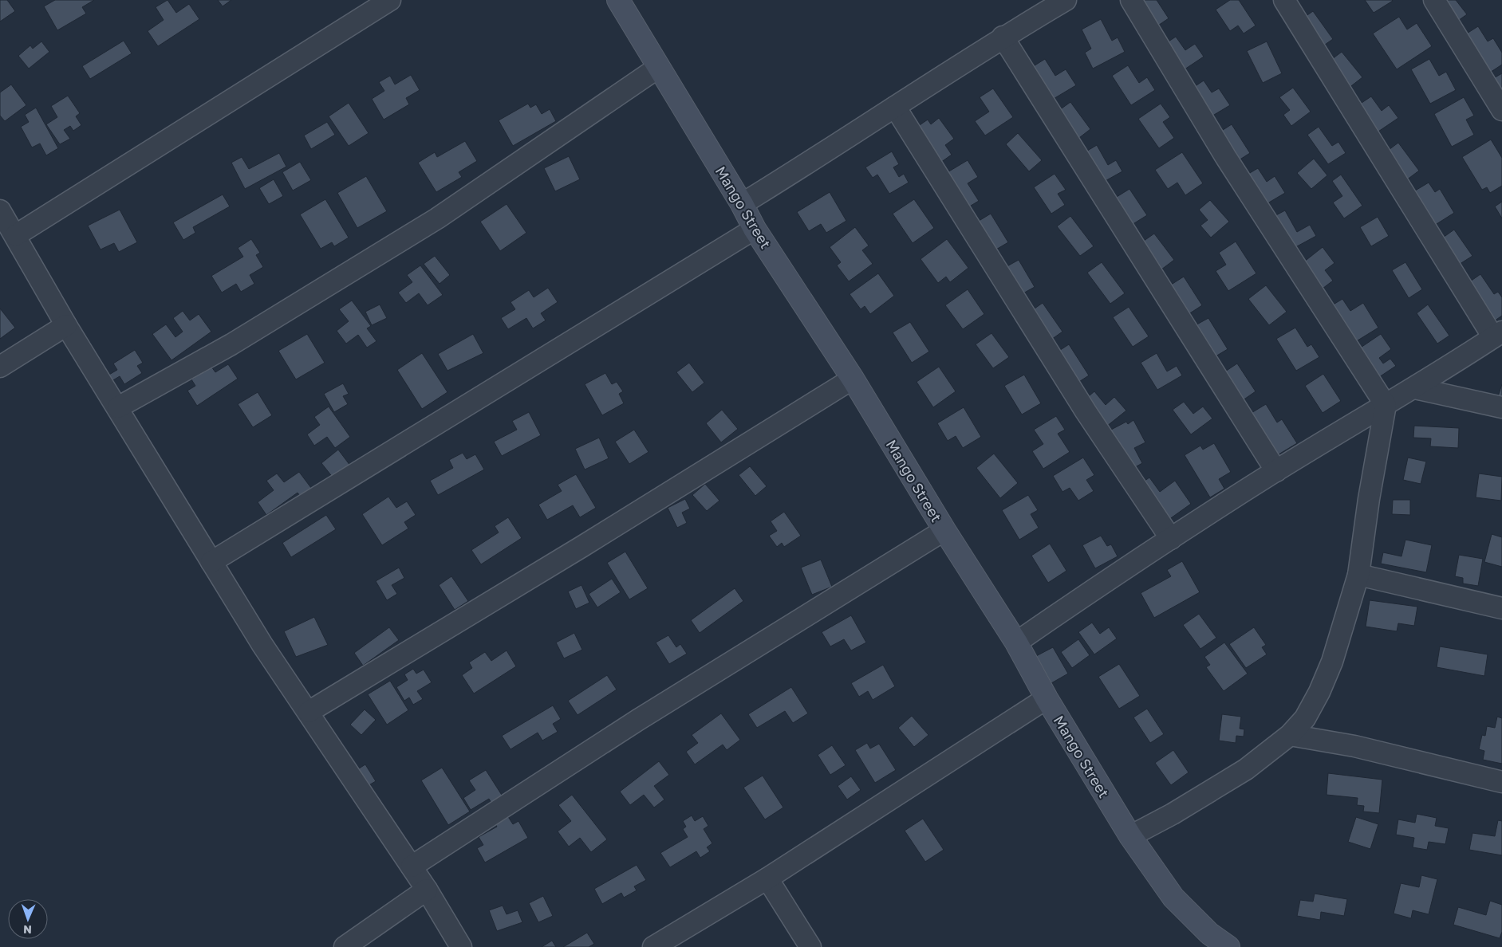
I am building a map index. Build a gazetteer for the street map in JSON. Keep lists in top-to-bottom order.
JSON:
{
  "streets": {
    "main road": ["Mango Street"]
  },
  "north": "bottom"
}
